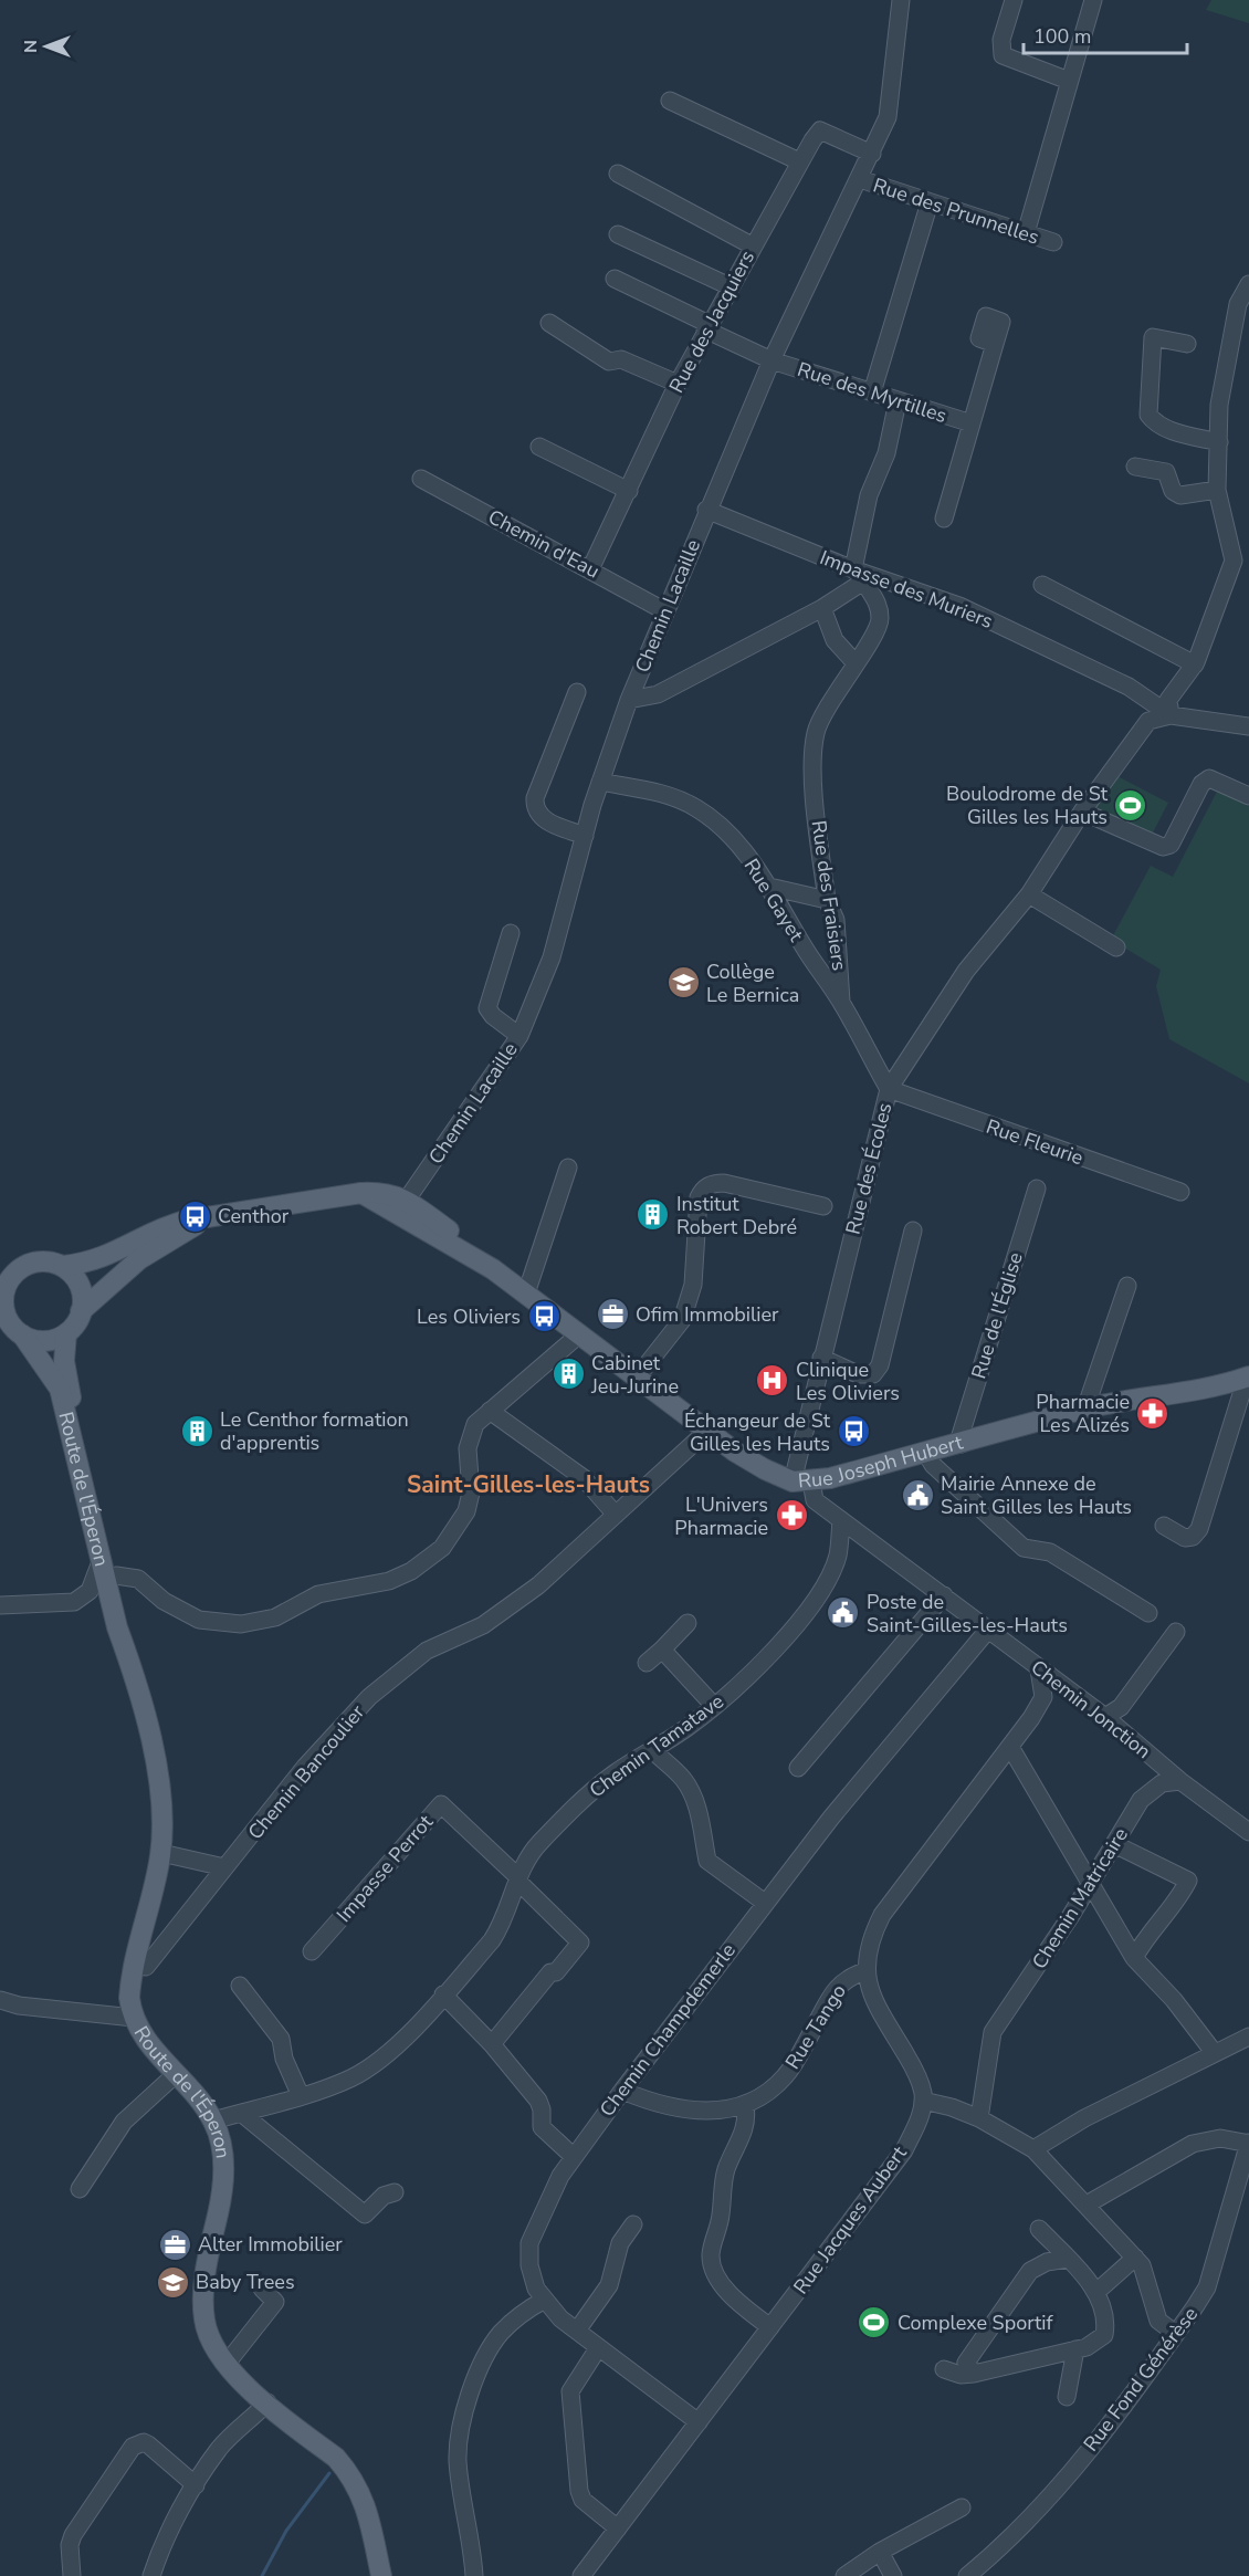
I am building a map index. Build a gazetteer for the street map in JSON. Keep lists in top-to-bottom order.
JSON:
{
  "streets": {
    "main road": ["Rue Joseph Hubert", "Route de l'Éperon"],
    "street": [
      "Rue des Prunnelles",
      "Rue des Jacquiers",
      "Rue des Myrtilles",
      "Chemin d'Eau",
      "Impasse des Muriers",
      "Chemin Lacaille",
      "Rue des Fraisiers",
      "Rue Gayet",
      "Rue Fleurie",
      "Rue des Écoles",
      "Rue de l'Église",
      "Chemin Jonction",
      "Chemin Tamatave",
      "Chemin Bancoulier",
      "Impasse Perrot",
      "Chemin Matricaire",
      "Rue Tango",
      "Chemin Champdemerle",
      "Rue Jacques Aubert",
      "Rue Fond Générèse"
    ]
  },
  "crossings": [
    ["Rue des Prunnelles", "Chemin Lacaille"],
    ["Rue des Jacquiers", "Rue des Myrtilles"],
    ["Rue des Jacquiers", "Chemin d'Eau"],
    ["Rue des Jacquiers", "Chemin Lacaille"],
    ["Rue des Myrtilles", "Chemin Lacaille"],
    ["Chemin d'Eau", "Chemin Lacaille"],
    ["Impasse des Muriers", "Chemin Lacaille"],
    ["Impasse des Muriers", "Rue des Fraisiers"],
    ["Impasse des Muriers", "Rue des Écoles"],
    ["Chemin Lacaille", "Rue Gayet"],
    ["Chemin Lacaille", "Rue Joseph Hubert"],
    ["Rue des Fraisiers", "Rue Gayet"],
    ["Rue Gayet", "Rue Fleurie"],
    ["Rue Gayet", "Rue des Écoles"],
    ["Rue Fleurie", "Rue des Écoles"],
    ["Rue des Écoles", "Rue Joseph Hubert"],
    ["Rue de l'Église", "Rue Joseph Hubert"],
    ["Rue Joseph Hubert", "Route de l'Éperon"],
    ["Rue Joseph Hubert", "Chemin Bancoulier"],
    ["Route de l'Éperon", "Chemin Tamatave"],
    ["Chemin Jonction", "Chemin Tamatave"],
    ["Chemin Jonction", "Chemin Matricaire"],
    ["Chemin Jonction", "Chemin Champdemerle"],
    ["Chemin Tamatave", "Impasse Perrot"],
    ["Rue Tango", "Chemin Champdemerle"],
    ["Chemin Champdemerle", "Rue Jacques Aubert"]
  ],
  "districts": ["Saint-Gilles-les-Hauts"],
  "places": {
    "sports": ["Boulodrome de St Gilles les Hauts", "Complexe Sportif"],
    "school or university": ["Collège Le Bernica", "Baby Trees"],
    "building": ["Institut Robert Debré", "Cabinet Jeu-Jurine", "Le Centhor formation d'apprentis"],
    "bus stop": ["Centhor", "Les Oliviers", "Échangeur de St Gilles les Hauts"],
    "office": ["Ofim Immobilier", "Alter Immobilier"],
    "hospital": ["Clinique Les Oliviers"],
    "pharmacy": ["Pharmacie Les Alizés", "L'Univers Pharmacie"],
    "public building": ["Mairie Annexe de Saint Gilles les Hauts", "Poste de Saint-Gilles-les-Hauts"]
  },
  "scale_bar": "100 m",
  "north": "left"
}
